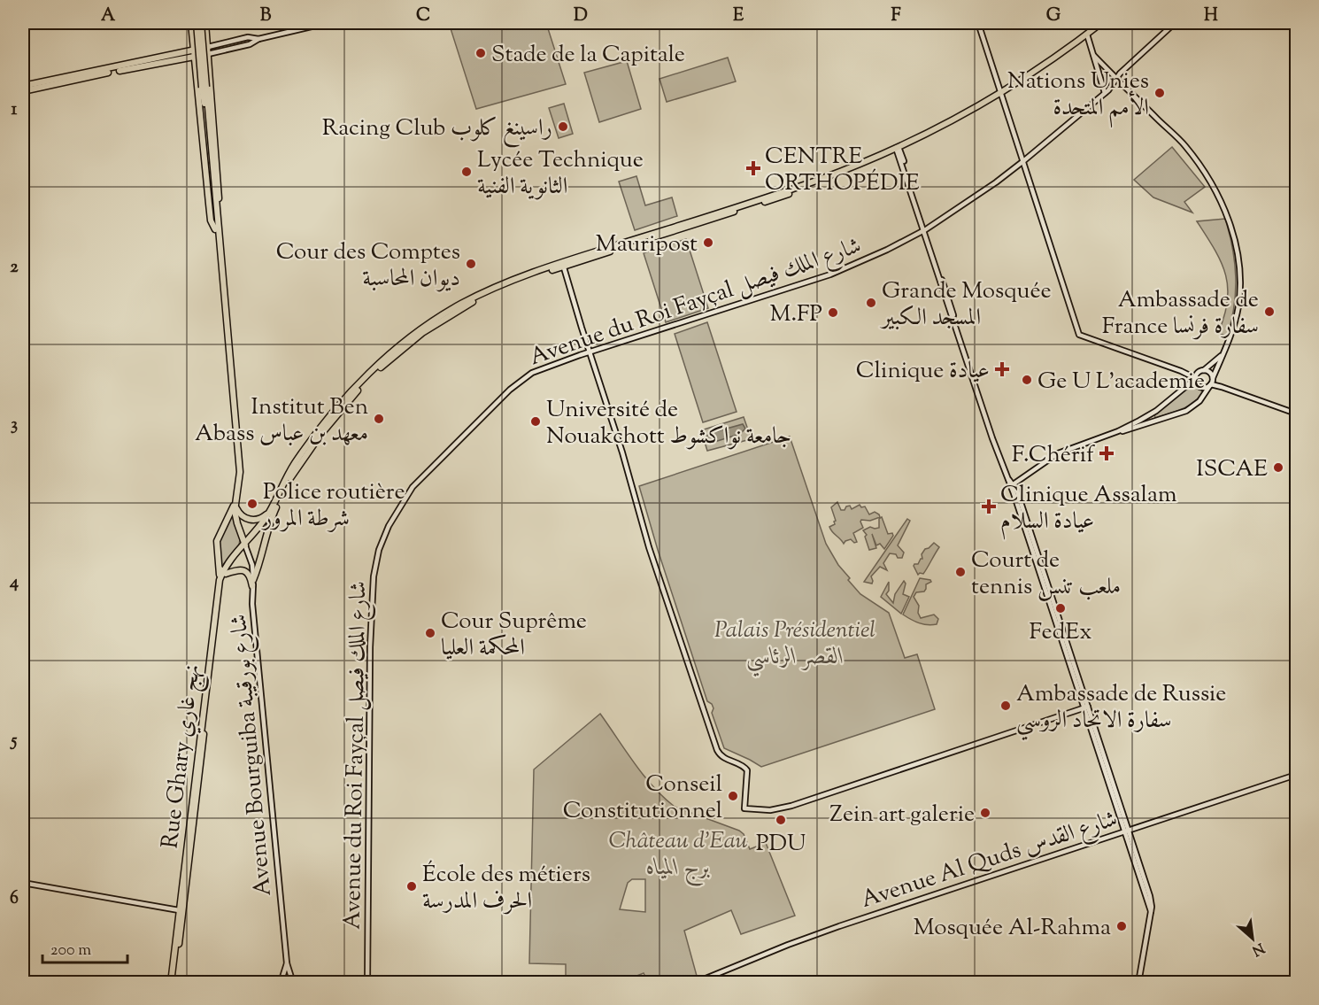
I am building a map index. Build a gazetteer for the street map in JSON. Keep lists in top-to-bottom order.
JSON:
{
  "streets": {
    "highway": ["Rue Ghary نهج غاري"],
    "street": ["Avenue du Roi Fayçal شارع الملك فيصل", "Avenue Bourguiba شارع بورقيبة", "Avenue Al Quds شارع القدس"]
  },
  "crossings": [
    ["Avenue Bourguiba شارع بورقيبة", "Rue Ghary نهج غاري"]
  ],
  "parks": ["Palais Présidentiel القصر الرئاسي", "Château d'Eau برج المياه"],
  "places": {
    "other": [
      "Stade de la Capitale",
      "Nations Unies الأمم المتحدة",
      "Racing Club راسينغ كلوب",
      "Lycée Technique الثانوية الفنية",
      "Mauripost",
      "Cour des Comptes ديوان المحاسبة",
      "Grande Mosquée المسجد الكبير",
      "Ambassade de France سفارة فرنسا",
      "M.FP",
      "Ge U L'academie",
      "Institut Ben Abass معهد بن عباس",
      "Université de Nouakchott جامعة نواكشوط",
      "ISCAE",
      "Police routière شرطة المرور",
      "Court de tennis ملعب تنس",
      "FedEx",
      "Cour Suprême المحكمة العليا",
      "Ambassade de Russie سفارة الاتحاد الروسي",
      "Conseil Constitutionnel",
      "Zein art galerie",
      "PDU",
      "École des métiers الحرف المدرسة",
      "Mosquée Al-Rahma"
    ],
    "health": [
      "CENTRE ORTHOPÉDIE",
      "Clinique عيادة",
      "F.Chérif",
      "Clinique Assalam عيادة السلام"
    ]
  },
  "scale_bar": "200 m",
  "north": "bottom right",
  "grid": {
    "columns": [
      "A",
      "B",
      "C",
      "D",
      "E",
      "F",
      "G",
      "H"
    ],
    "rows": [
      "1",
      "2",
      "3",
      "4",
      "5",
      "6"
    ]
  }
}
